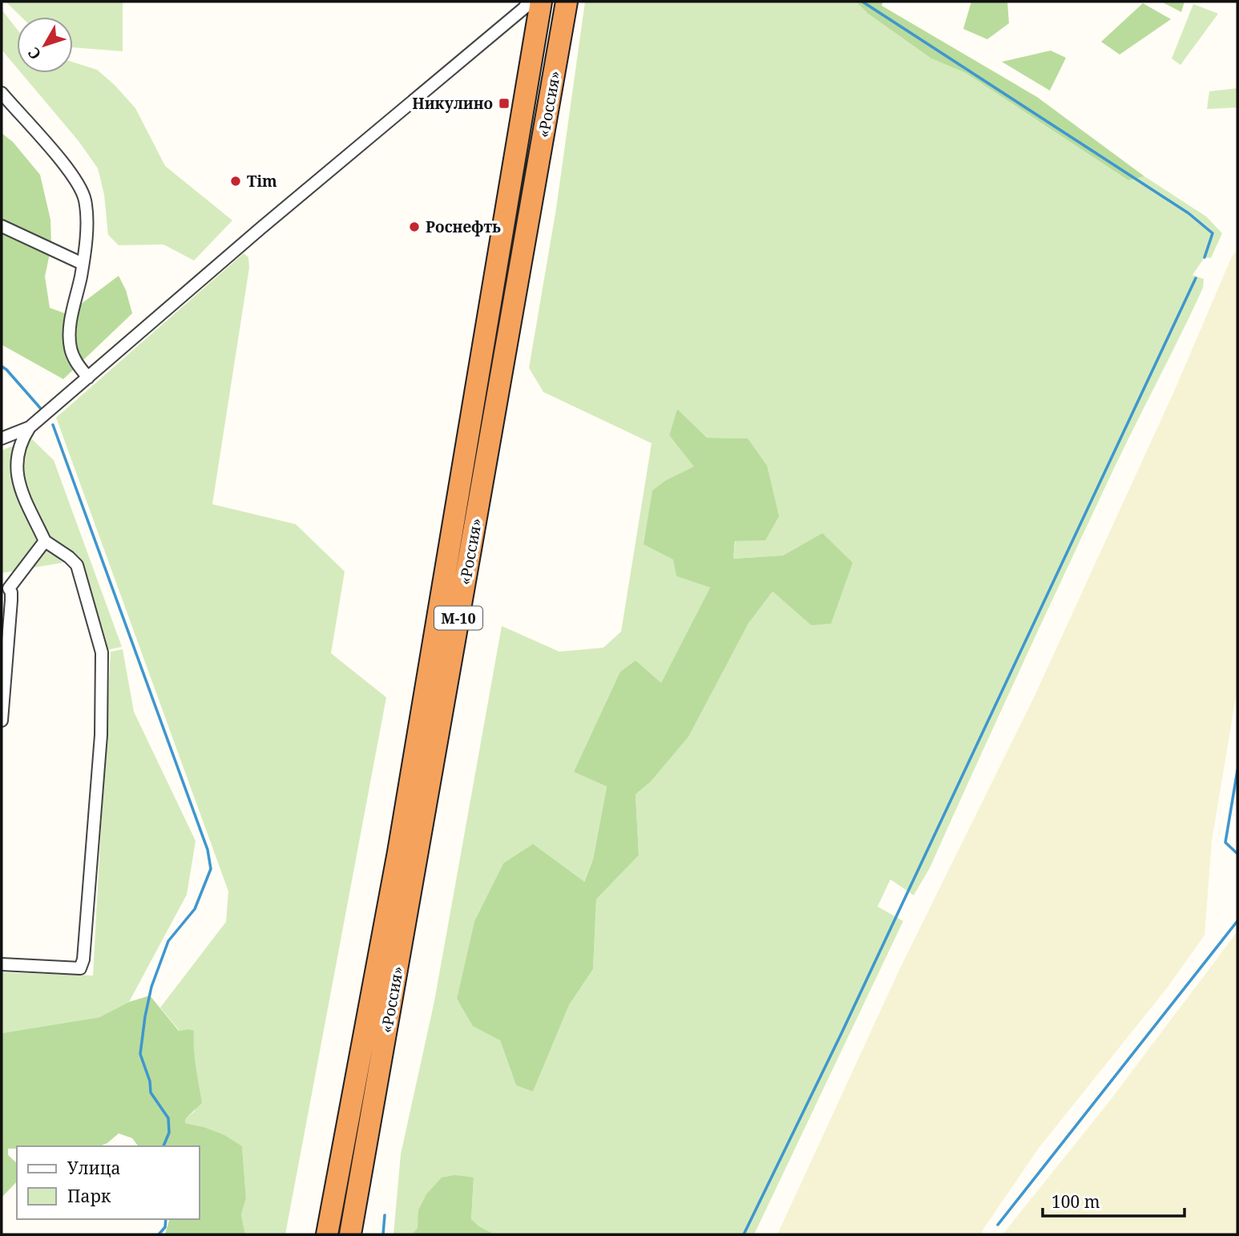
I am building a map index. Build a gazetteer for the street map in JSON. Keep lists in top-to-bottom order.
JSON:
{
  "streets": {
    "highway": ["«Россия»", "М-10"]
  },
  "places": {
    "transit": ["Никулино"],
    "other": ["Tim", "Роснефть"]
  },
  "legend": ["Улица", "Парк"],
  "scale_bar": "100 m",
  "north": "bottom left"
}
